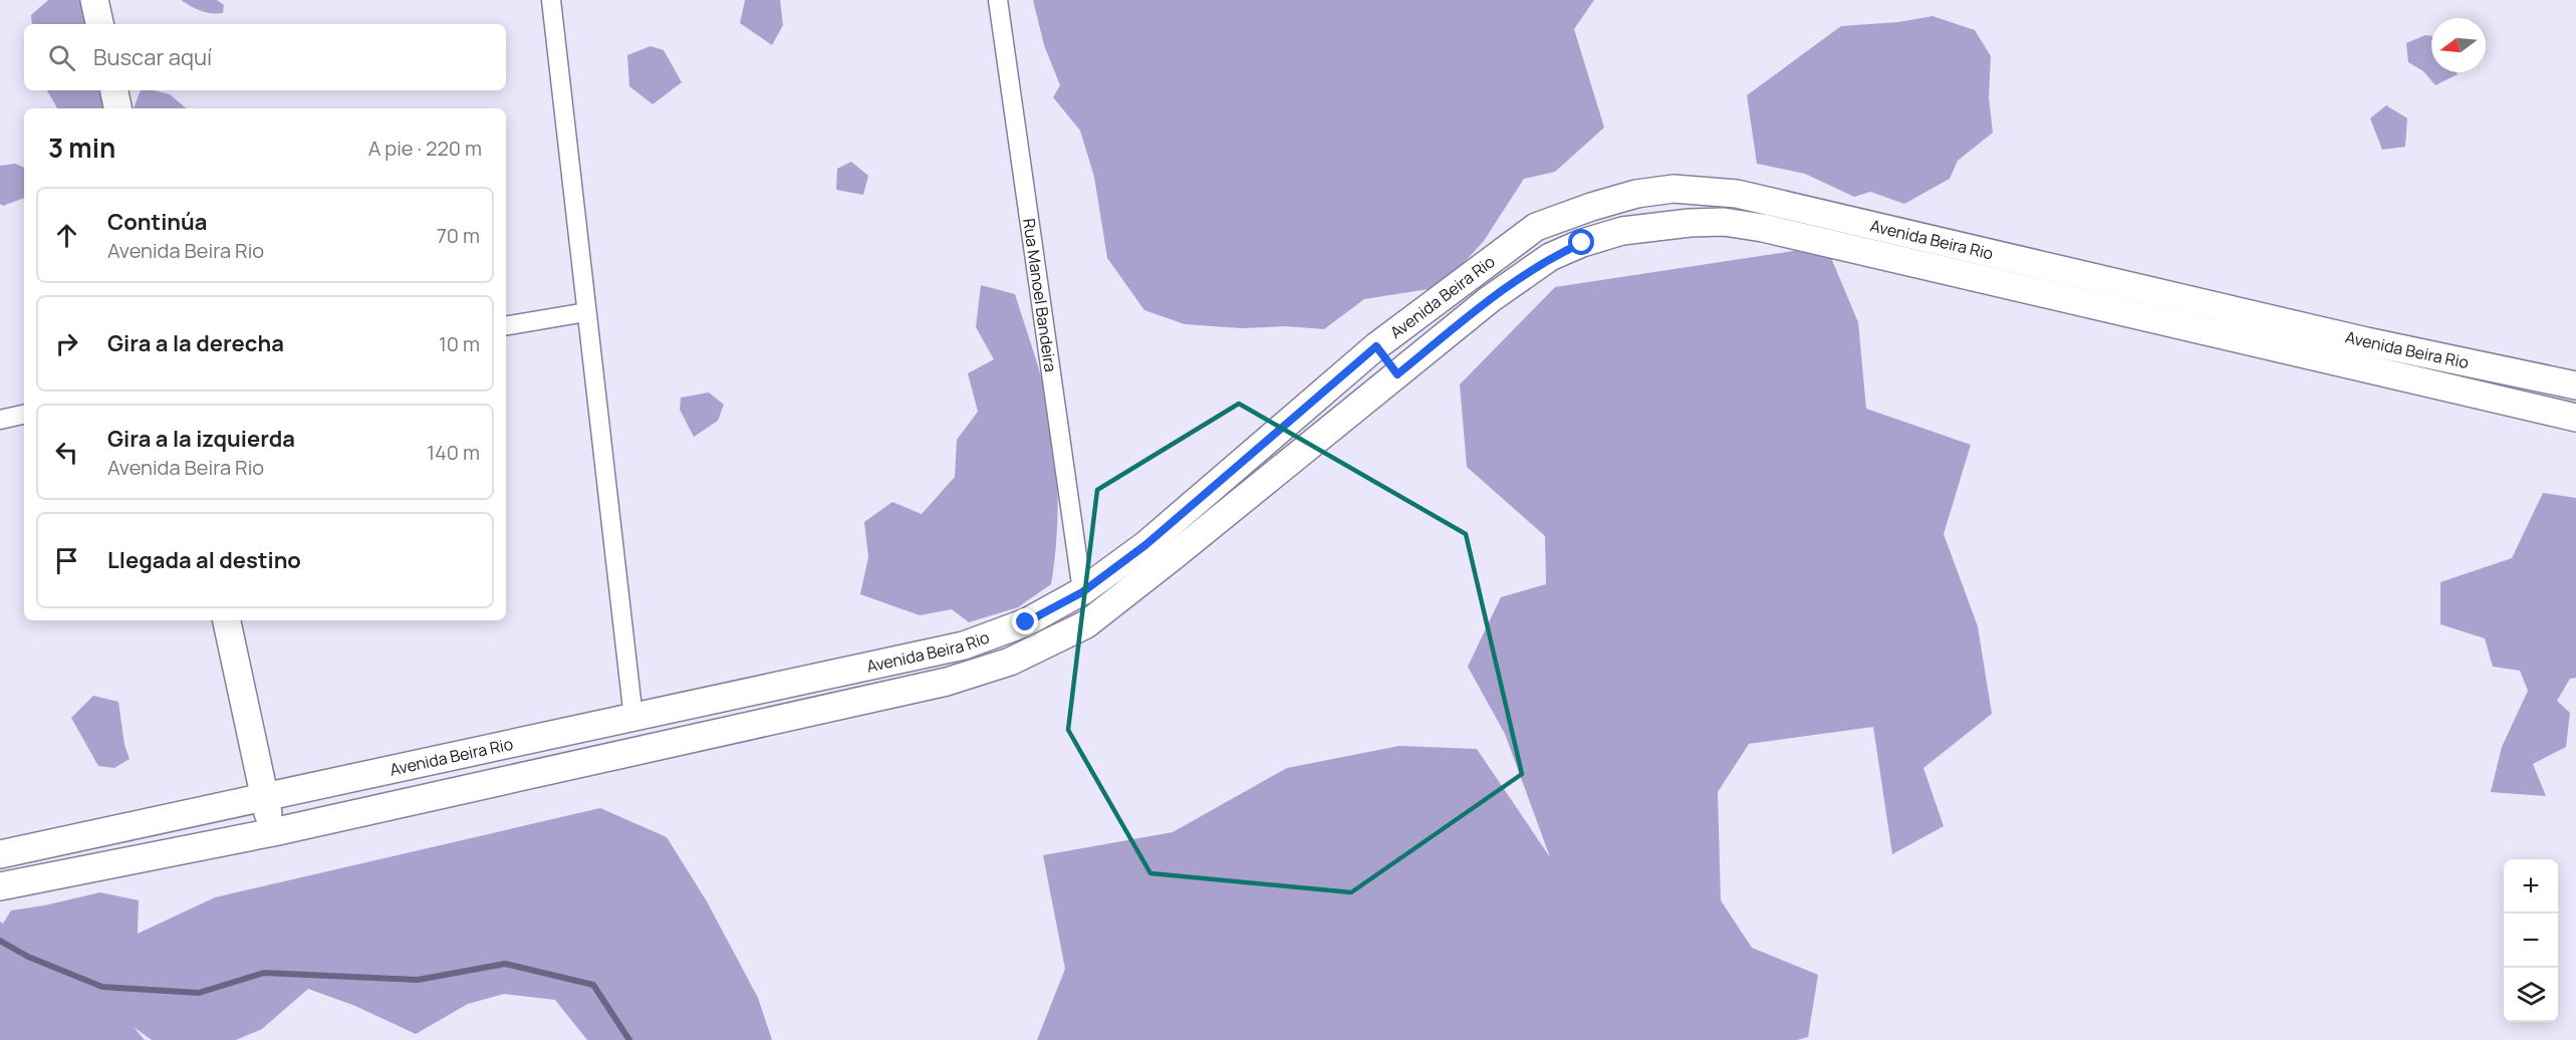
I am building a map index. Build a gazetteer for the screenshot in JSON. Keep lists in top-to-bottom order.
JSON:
{
  "streets": {
    "main road": ["Avenida Beira Rio"],
    "street": ["Rua Manoel Bandeira"]
  },
  "crossings": [
    ["Avenida Beira Rio", "Rua Manoel Bandeira"]
  ],
  "north": "left",
  "page": {
    "search": "Buscar aquí",
    "heading": ["3 min", "A pie · 220 m"],
    "list": [
      ["Continúa", "Avenida Beira Rio", "70 m"],
      ["Gira a la derecha", "10 m"],
      ["Gira a la izquierda", "Avenida Beira Rio", "140 m"],
      "Llegada al destino"
    ],
    "map_buttons": ["+", "−"]
  }
}
